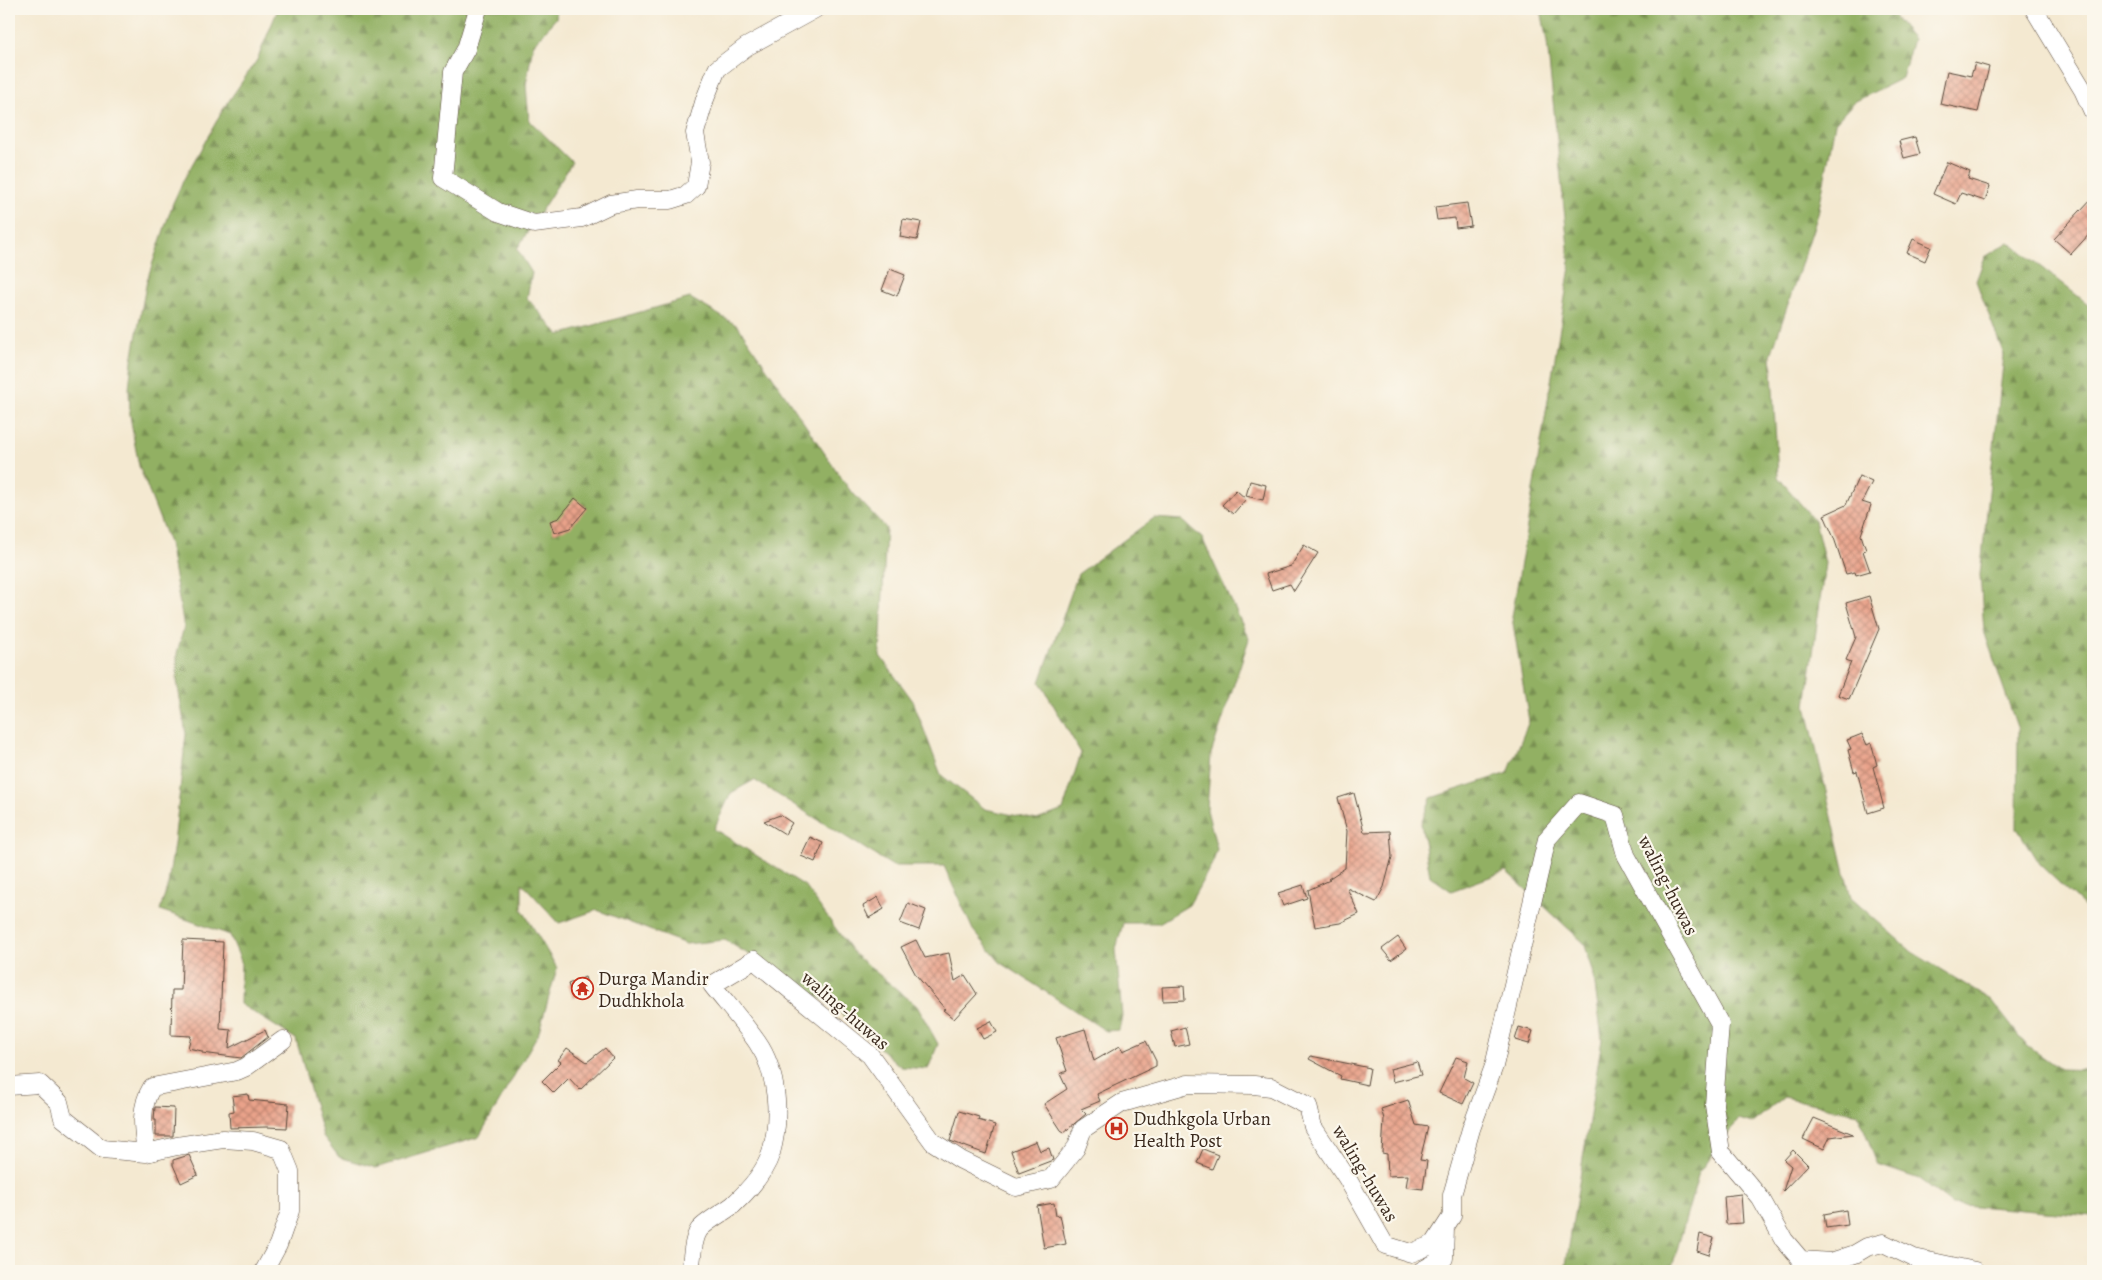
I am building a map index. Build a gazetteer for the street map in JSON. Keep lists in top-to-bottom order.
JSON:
{
  "streets": {
    "street": ["waling-huwas"]
  },
  "places": {
    "temple": ["Durga Mandir Dudhkhola"],
    "hospital": ["Dudhkgola Urban Health Post"]
  }
}
